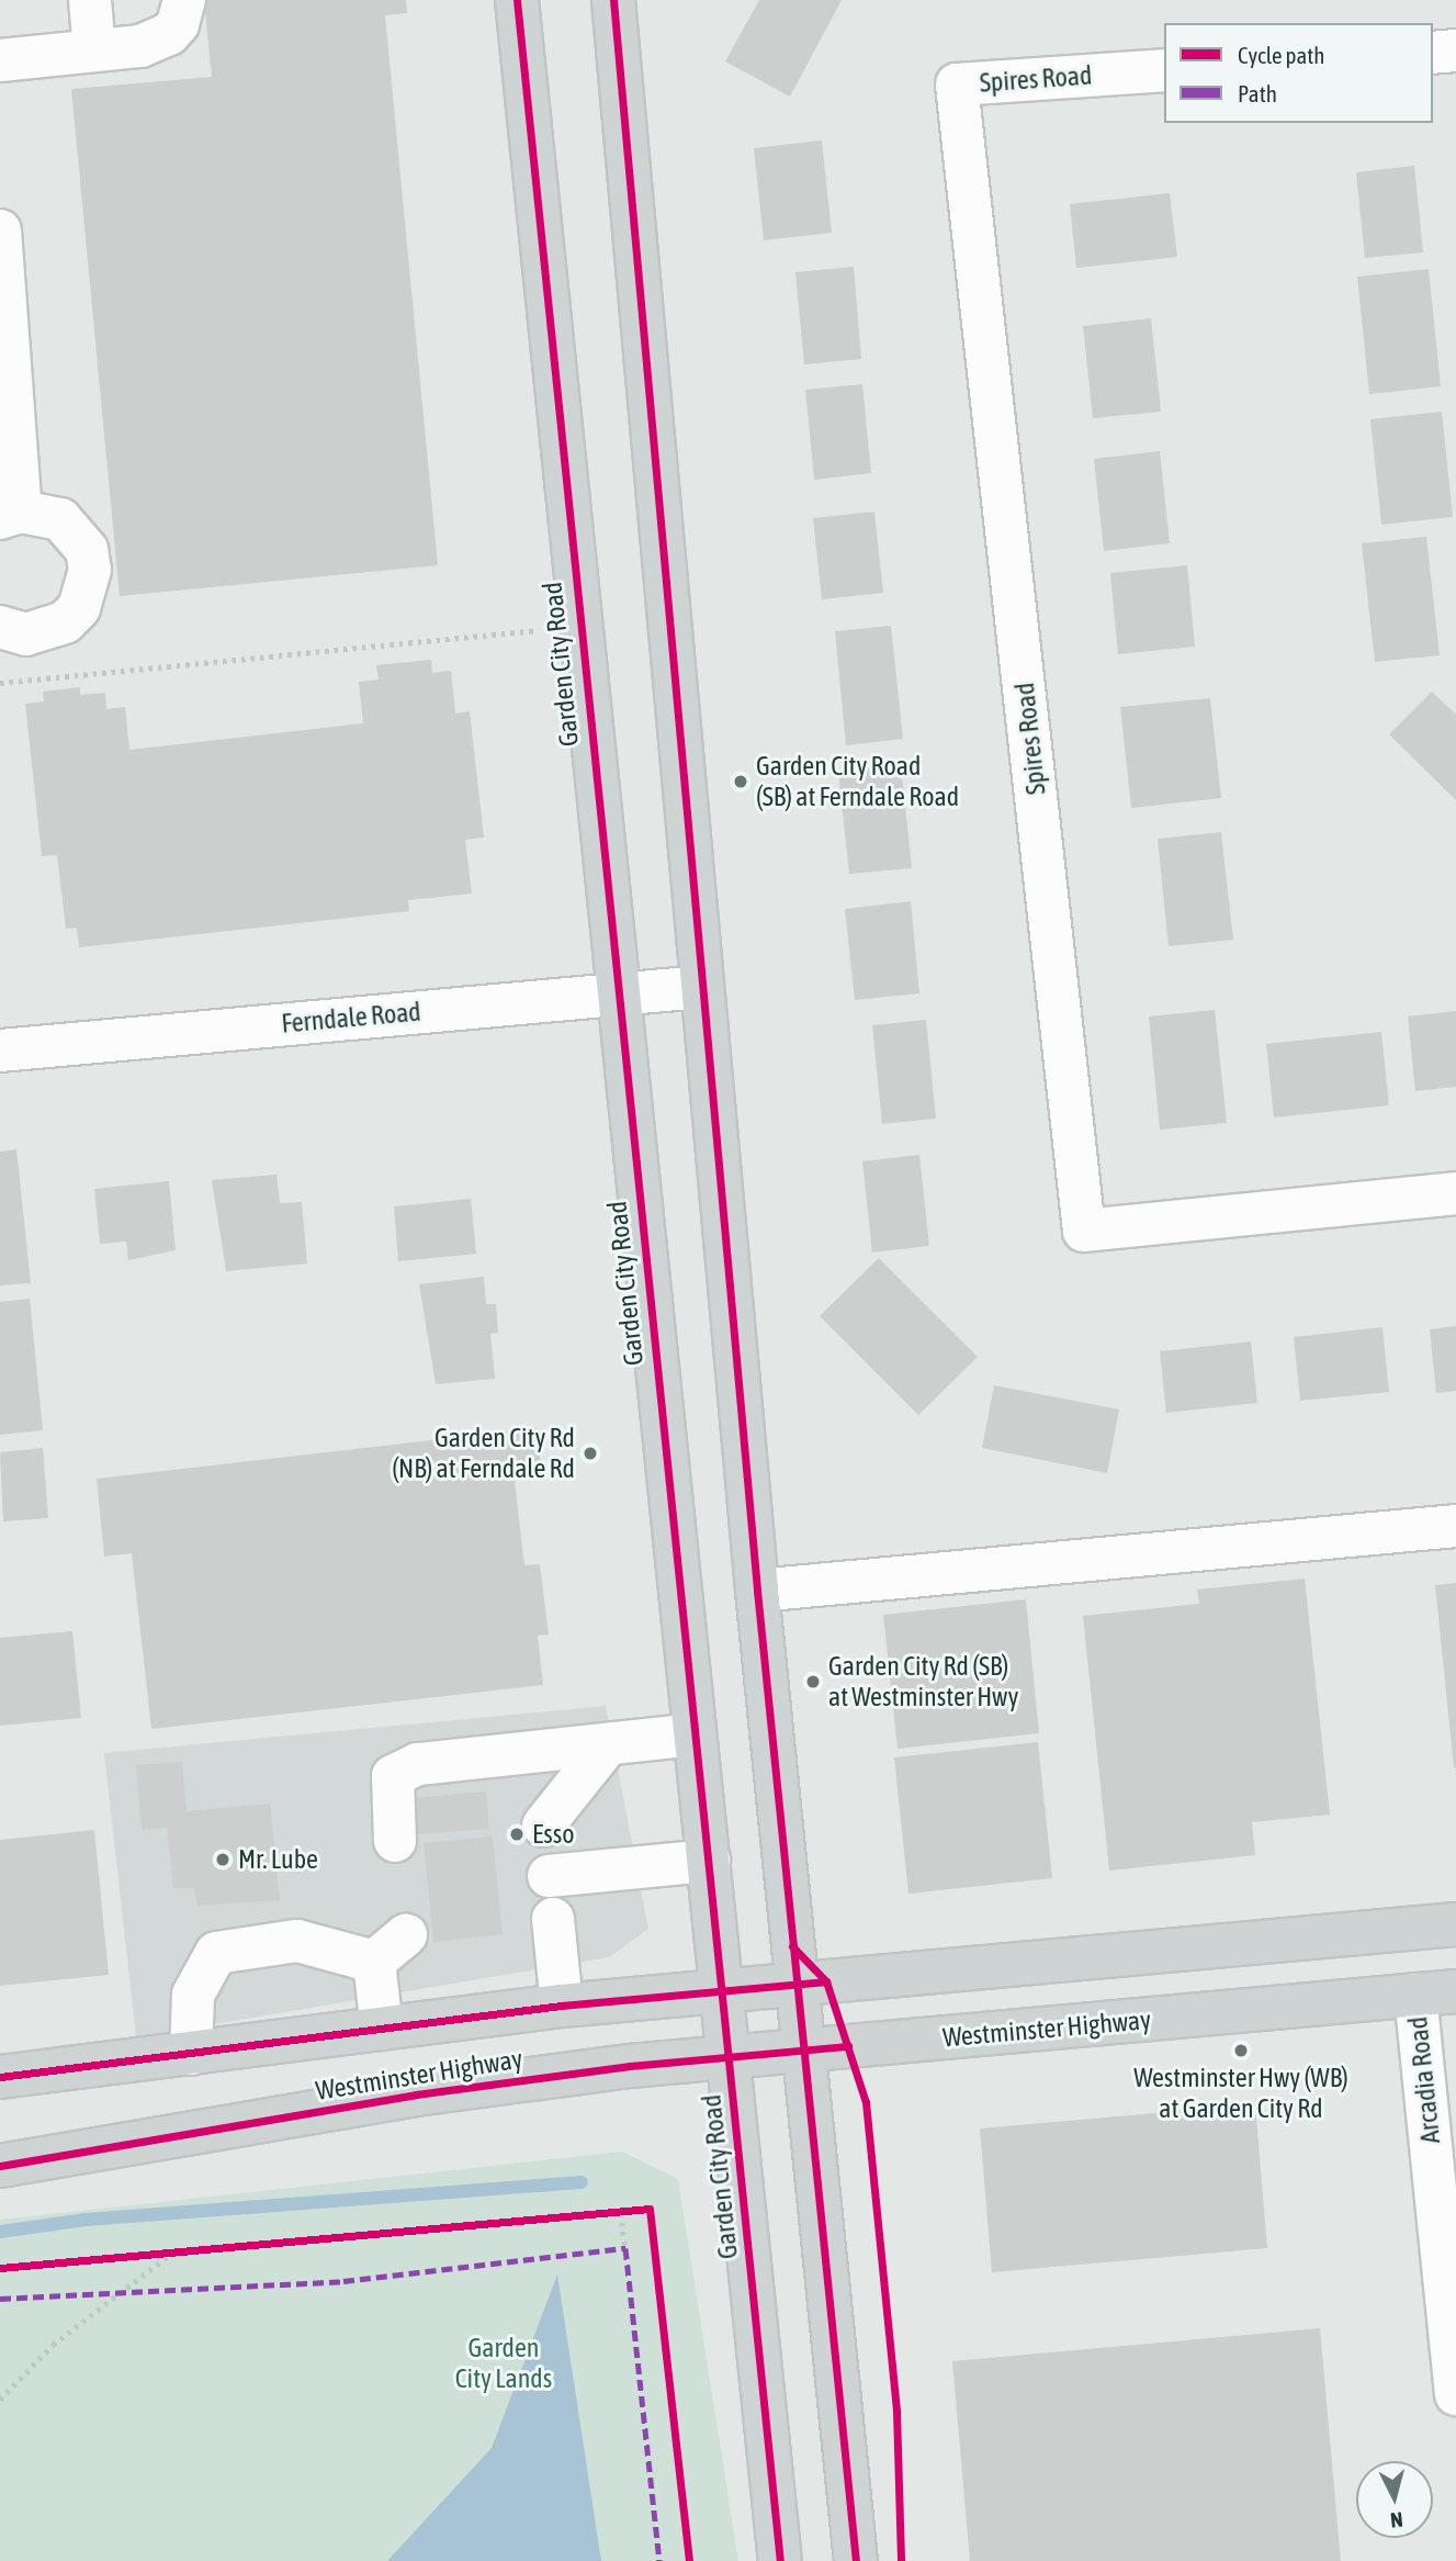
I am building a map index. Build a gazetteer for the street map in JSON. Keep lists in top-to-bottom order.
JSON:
{
  "streets": {
    "main road": ["Garden City Road", "Westminster Highway"],
    "street": ["Spires Road", "Ferndale Road", "Arcadia Road"]
  },
  "crossings": [
    ["Garden City Road", "Ferndale Road"],
    ["Garden City Road", "Westminster Highway"],
    ["Westminster Highway", "Arcadia Road"]
  ],
  "parks": ["Garden City Lands"],
  "places": [
    "Garden City Road (SB) at Ferndale Road",
    "Garden City Rd (NB) at Ferndale Rd",
    "Garden City Rd (SB) at Westminster Hwy",
    "Esso",
    "Mr. Lube",
    "Westminster Hwy (WB) at Garden City Rd"
  ],
  "legend": ["Cycle path", "Path"],
  "north": "bottom"
}
